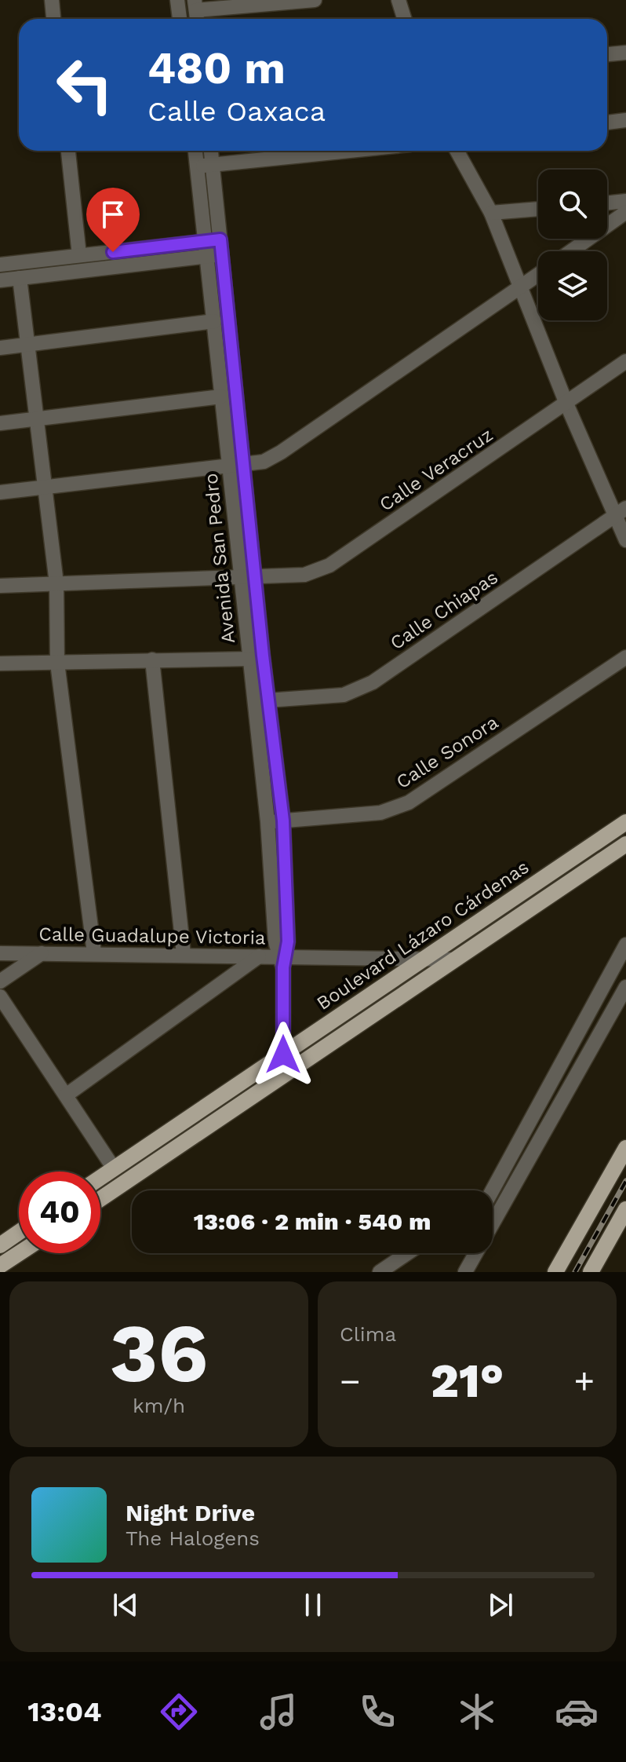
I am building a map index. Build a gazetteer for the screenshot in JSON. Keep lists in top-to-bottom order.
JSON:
{
  "streets": {
    "main road": ["Boulevard Lázaro Cárdenas"],
    "street": [
      "Calle Veracruz",
      "Avenida San Pedro",
      "Calle Chiapas",
      "Calle Sonora",
      "Calle Guadalupe Victoria"
    ]
  },
  "crossings": [
    ["Calle Veracruz", "Avenida San Pedro"],
    ["Avenida San Pedro", "Calle Chiapas"],
    ["Avenida San Pedro", "Calle Sonora"],
    ["Avenida San Pedro", "Boulevard Lázaro Cárdenas"],
    ["Avenida San Pedro", "Calle Guadalupe Victoria"],
    ["Boulevard Lázaro Cárdenas", "Calle Guadalupe Victoria"]
  ],
  "page": {
    "turn": ["480 m", "Calle Oaxaca"],
    "limit": "40",
    "trip": "13:06 · 2 min · 540 m",
    "tile": [
      ["36", "km/h"],
      "Clima"
    ],
    "heat": ["−", "21°", "+"],
    "song": ["Night Drive", "The Halogens"],
    "tabs": "13:04"
  }
}
